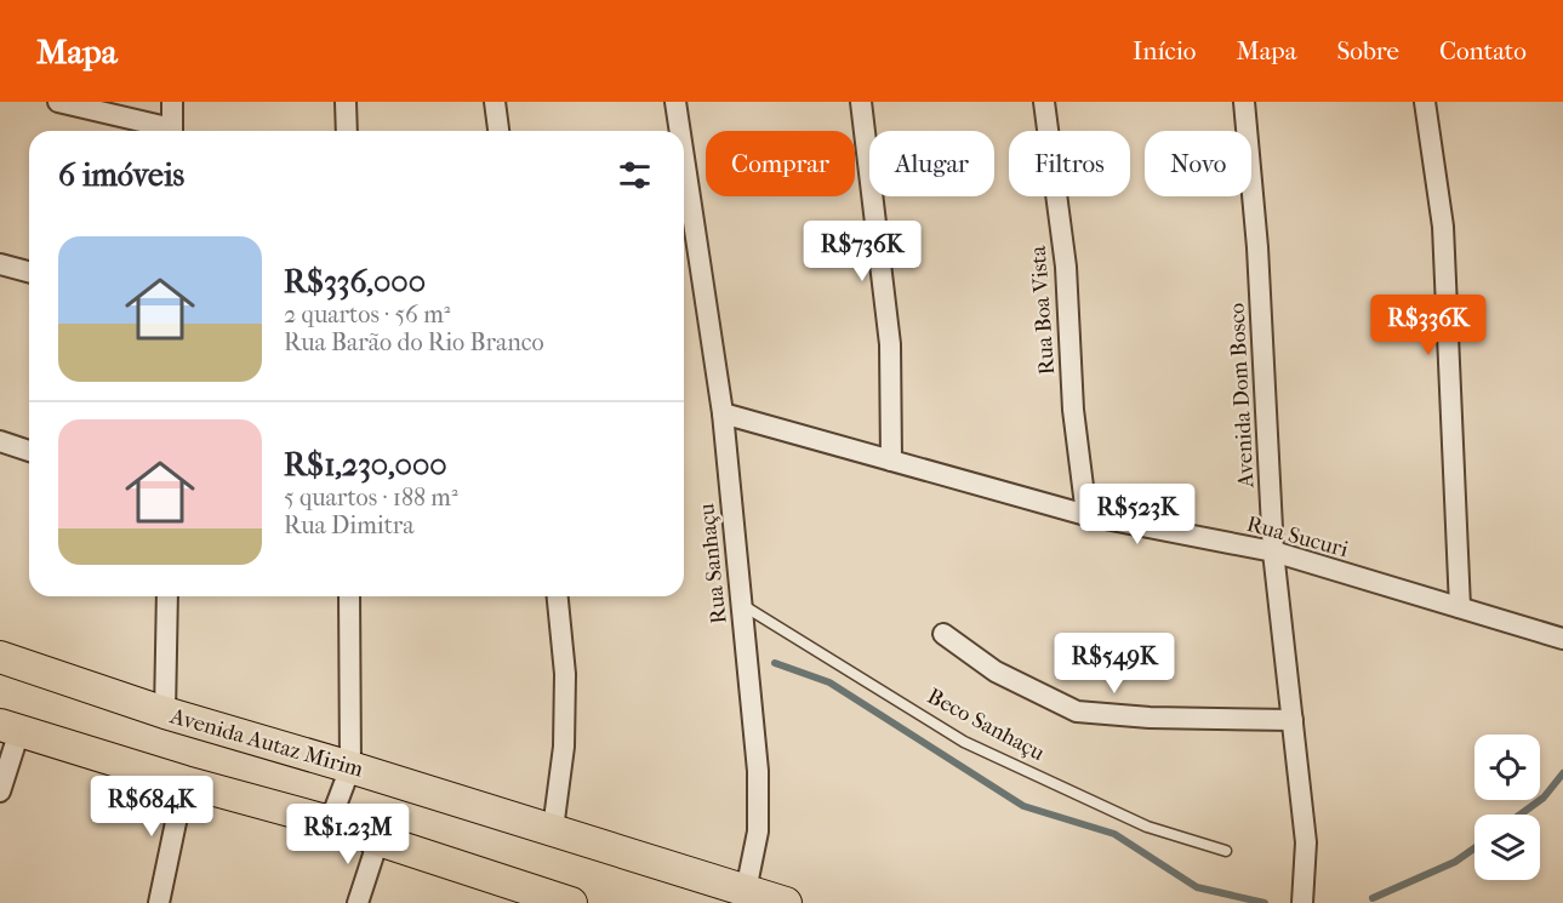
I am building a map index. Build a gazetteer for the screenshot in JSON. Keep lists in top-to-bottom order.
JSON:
{
  "streets": {
    "main road": ["Avenida Autaz Mirim"],
    "street": [
      "Rua Boa Vista",
      "Avenida Dom Bosco",
      "Rua Sucuri",
      "Rua Sanhaçu"
    ],
    "lane": ["Beco Sanhaçu"]
  },
  "crossings": [
    ["Rua Boa Vista", "Rua Sucuri"],
    ["Avenida Dom Bosco", "Rua Sucuri"],
    ["Rua Sucuri", "Rua Sanhaçu"],
    ["Rua Sanhaçu", "Beco Sanhaçu"],
    ["Rua Sanhaçu", "Avenida Autaz Mirim"]
  ],
  "page": {
    "header": "Mapa",
    "nav": [
      "Início",
      "Mapa",
      "Sobre",
      "Contato"
    ],
    "chip": [
      "Comprar",
      "Alugar",
      "Filtros",
      "Novo"
    ],
    "heading": "6 imóveis",
    "list": [
      {
        "name": "R$336,000",
        "note": "2 quartos · 56 m² · Rua Barão do Rio Branco"
      },
      {
        "name": "R$1,230,000",
        "note": "5 quartos · 188 m² · Rua Dimitra"
      }
    ],
    "price": [
      "R$736K",
      "R$336K",
      "R$523K",
      "R$549K",
      "R$684K",
      "R$1.23M"
    ]
  }
}
